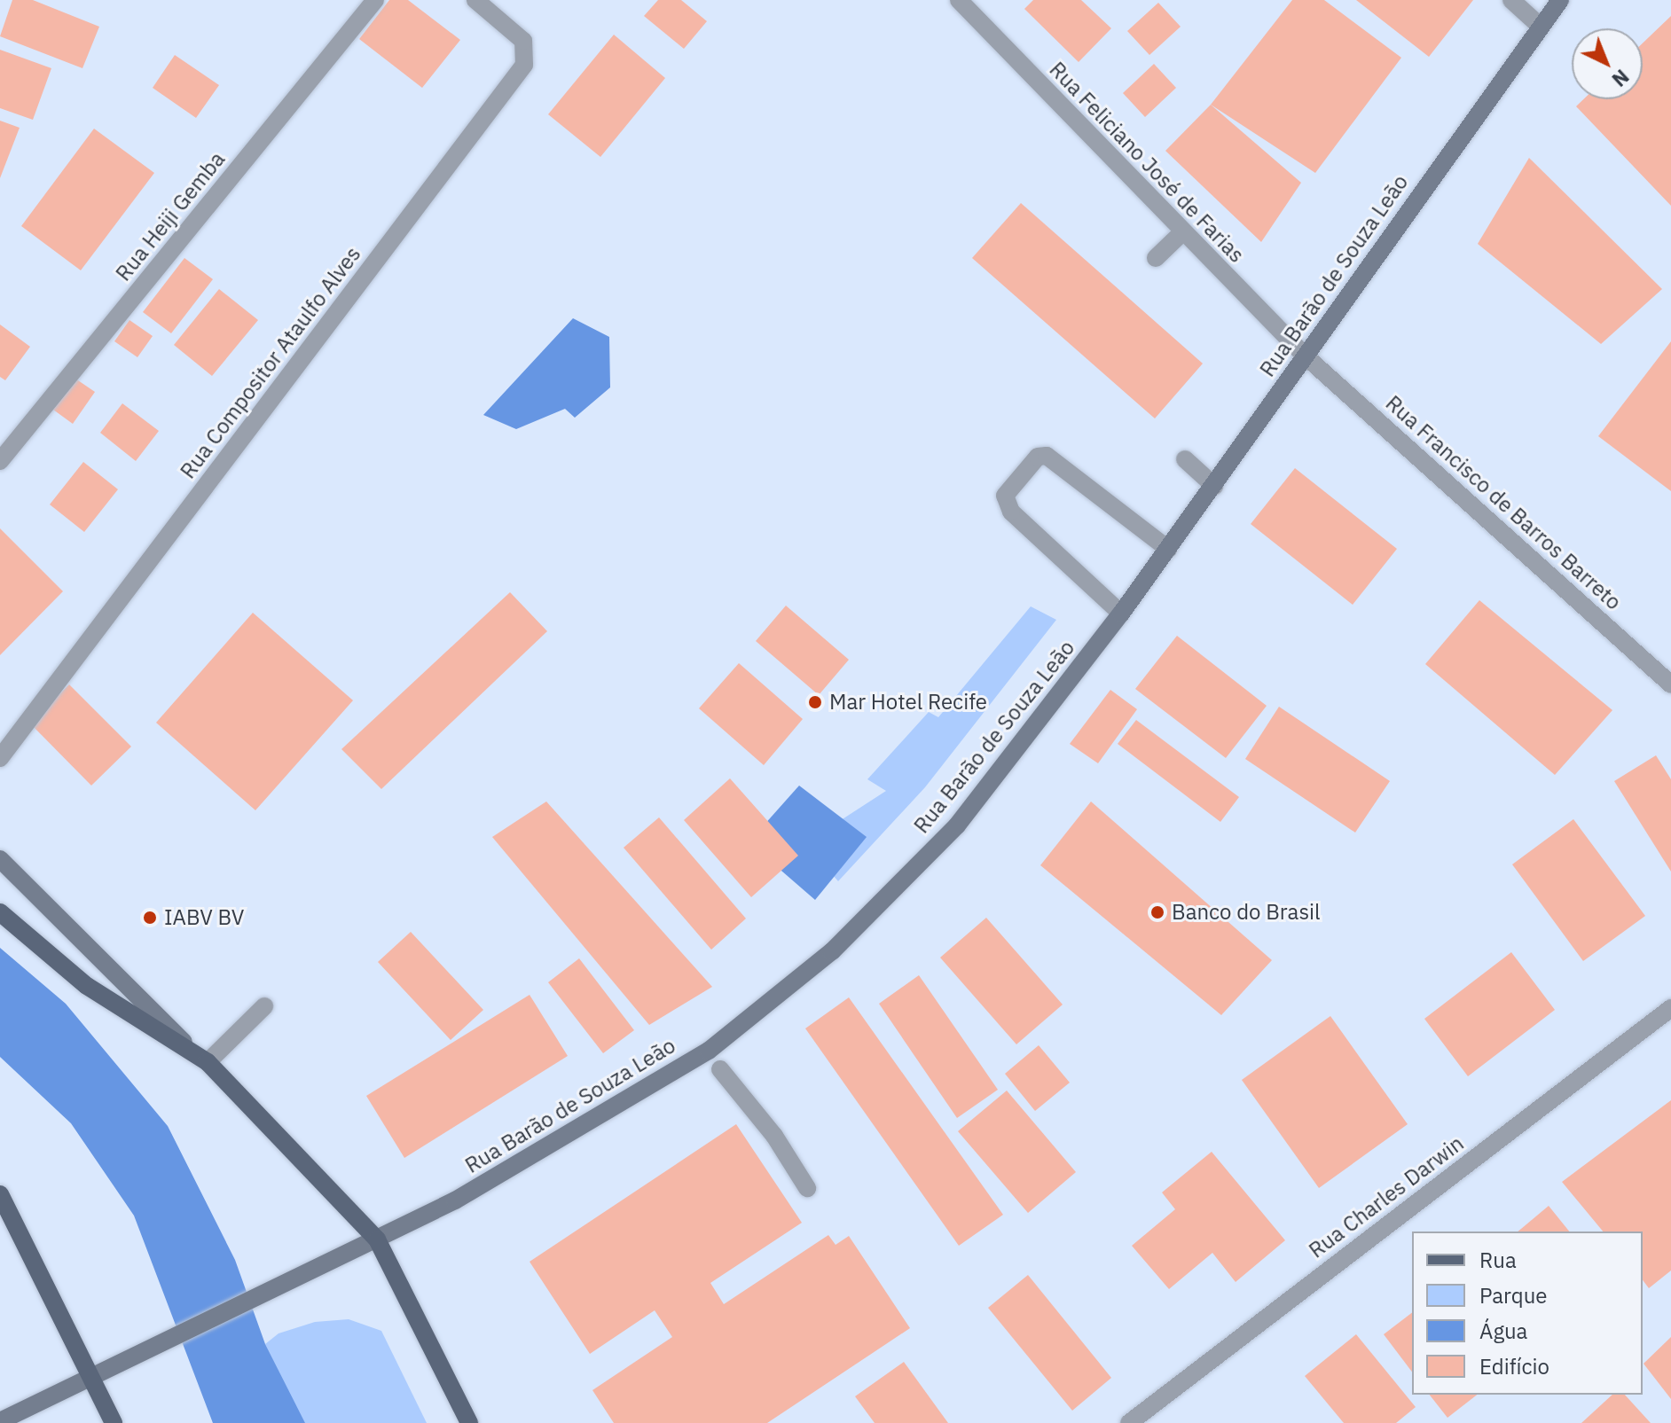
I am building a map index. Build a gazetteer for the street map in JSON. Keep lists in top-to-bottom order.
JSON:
{
  "streets": {
    "main road": ["Rua Barão de Souza Leão"],
    "street": [
      "Rua Feliciano José de Farias",
      "Rua Heiji Gemba",
      "Rua Compositor Ataulfo Alves",
      "Rua Francisco de Barros Barreto",
      "Rua Charles Darwin"
    ]
  },
  "crossings": [
    ["Rua Feliciano José de Farias", "Rua Barão de Souza Leão"],
    ["Rua Feliciano José de Farias", "Rua Francisco de Barros Barreto"],
    ["Rua Barão de Souza Leão", "Rua Francisco de Barros Barreto"]
  ],
  "places": ["Mar Hotel Recife", "Banco do Brasil", "IABV BV"],
  "legend": [
    "Rua",
    "Parque",
    "Água",
    "Edifício"
  ],
  "north": "bottom right"
}
